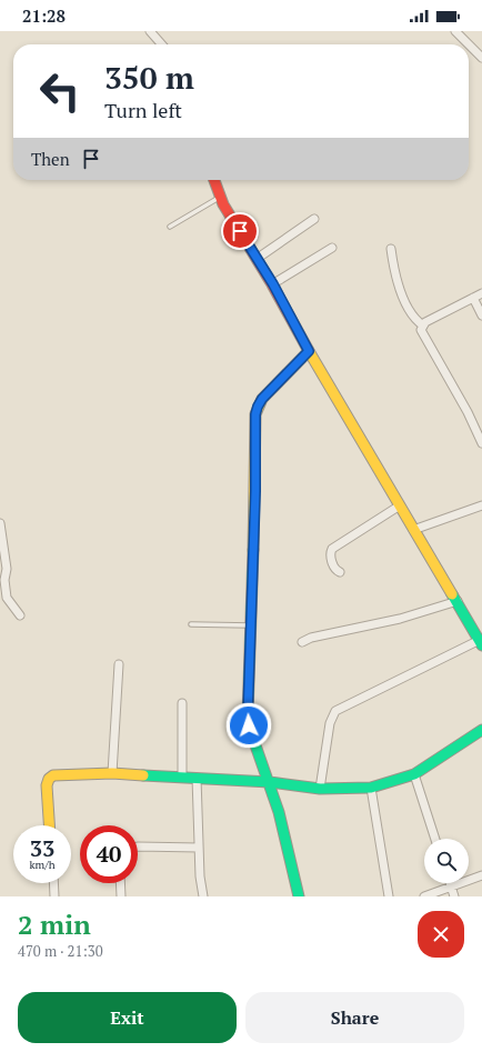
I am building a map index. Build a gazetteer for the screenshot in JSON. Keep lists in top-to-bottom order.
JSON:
{
  "page": {
    "status": "21:28",
    "turn": ["350 m", "Turn left"],
    "then": "Then",
    "speed": "33 km/h",
    "limit": "40",
    "heading": ["2 min", "470 m · 21:30"],
    "buttons": ["Exit", "Share"]
  }
}
